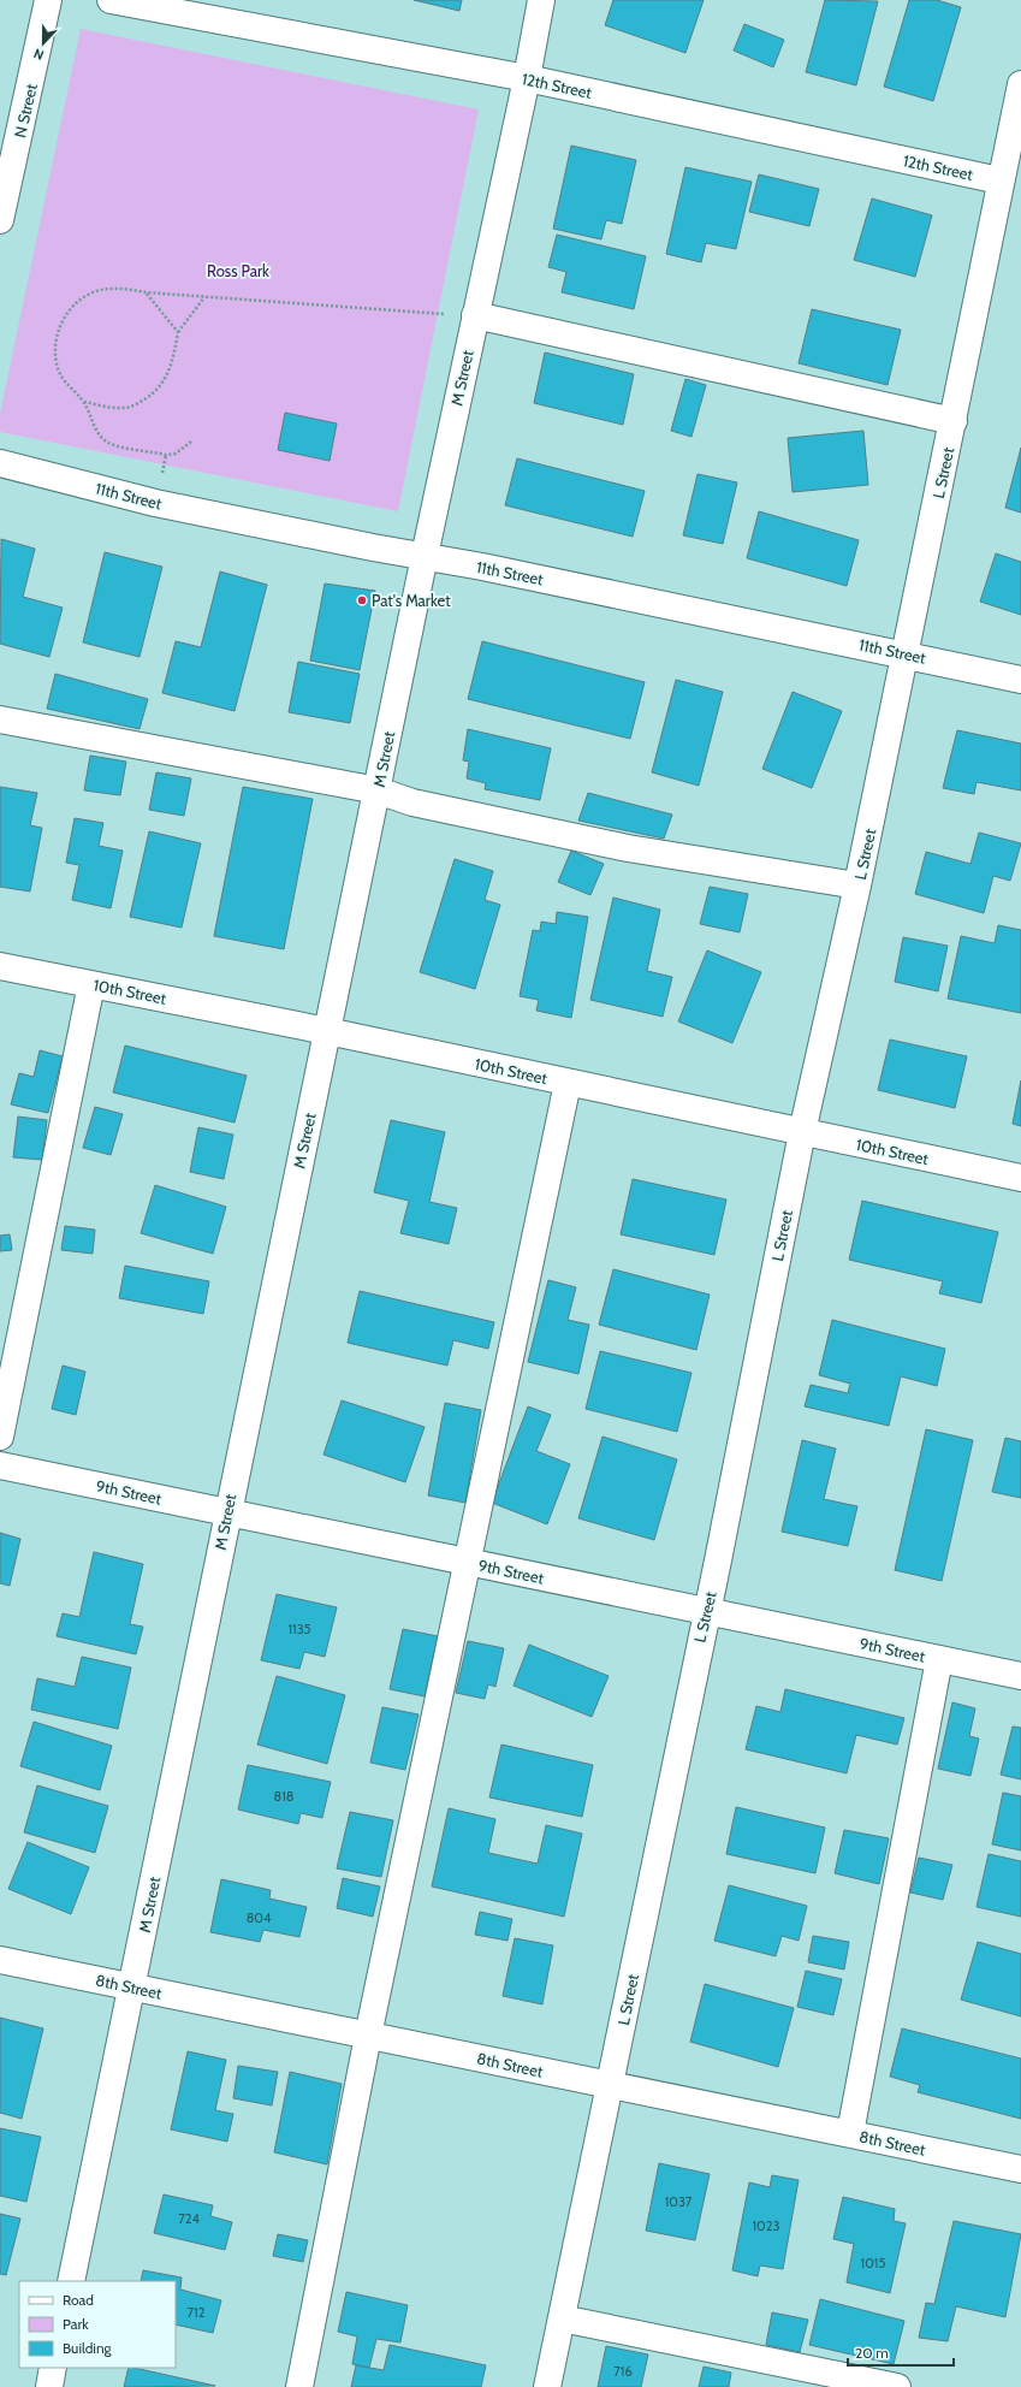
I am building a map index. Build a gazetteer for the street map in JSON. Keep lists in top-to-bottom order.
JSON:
{
  "streets": {
    "street": [
      "12th Street",
      "N Street",
      "M Street",
      "L Street",
      "11th Street",
      "10th Street",
      "9th Street",
      "8th Street"
    ]
  },
  "crossings": [
    ["12th Street", "M Street"],
    ["12th Street", "L Street"],
    ["M Street", "11th Street"],
    ["M Street", "10th Street"],
    ["M Street", "9th Street"],
    ["M Street", "8th Street"],
    ["L Street", "11th Street"],
    ["L Street", "10th Street"],
    ["L Street", "9th Street"],
    ["L Street", "8th Street"]
  ],
  "parks": ["Ross Park"],
  "places": ["Pat's Market"],
  "house_numbers": [
    "1135",
    "818",
    "804",
    "1037",
    "724",
    "1023",
    "1015",
    "712",
    "716"
  ],
  "legend": ["Road", "Park", "Building"],
  "scale_bar": "20 m",
  "north": "bottom"
}
